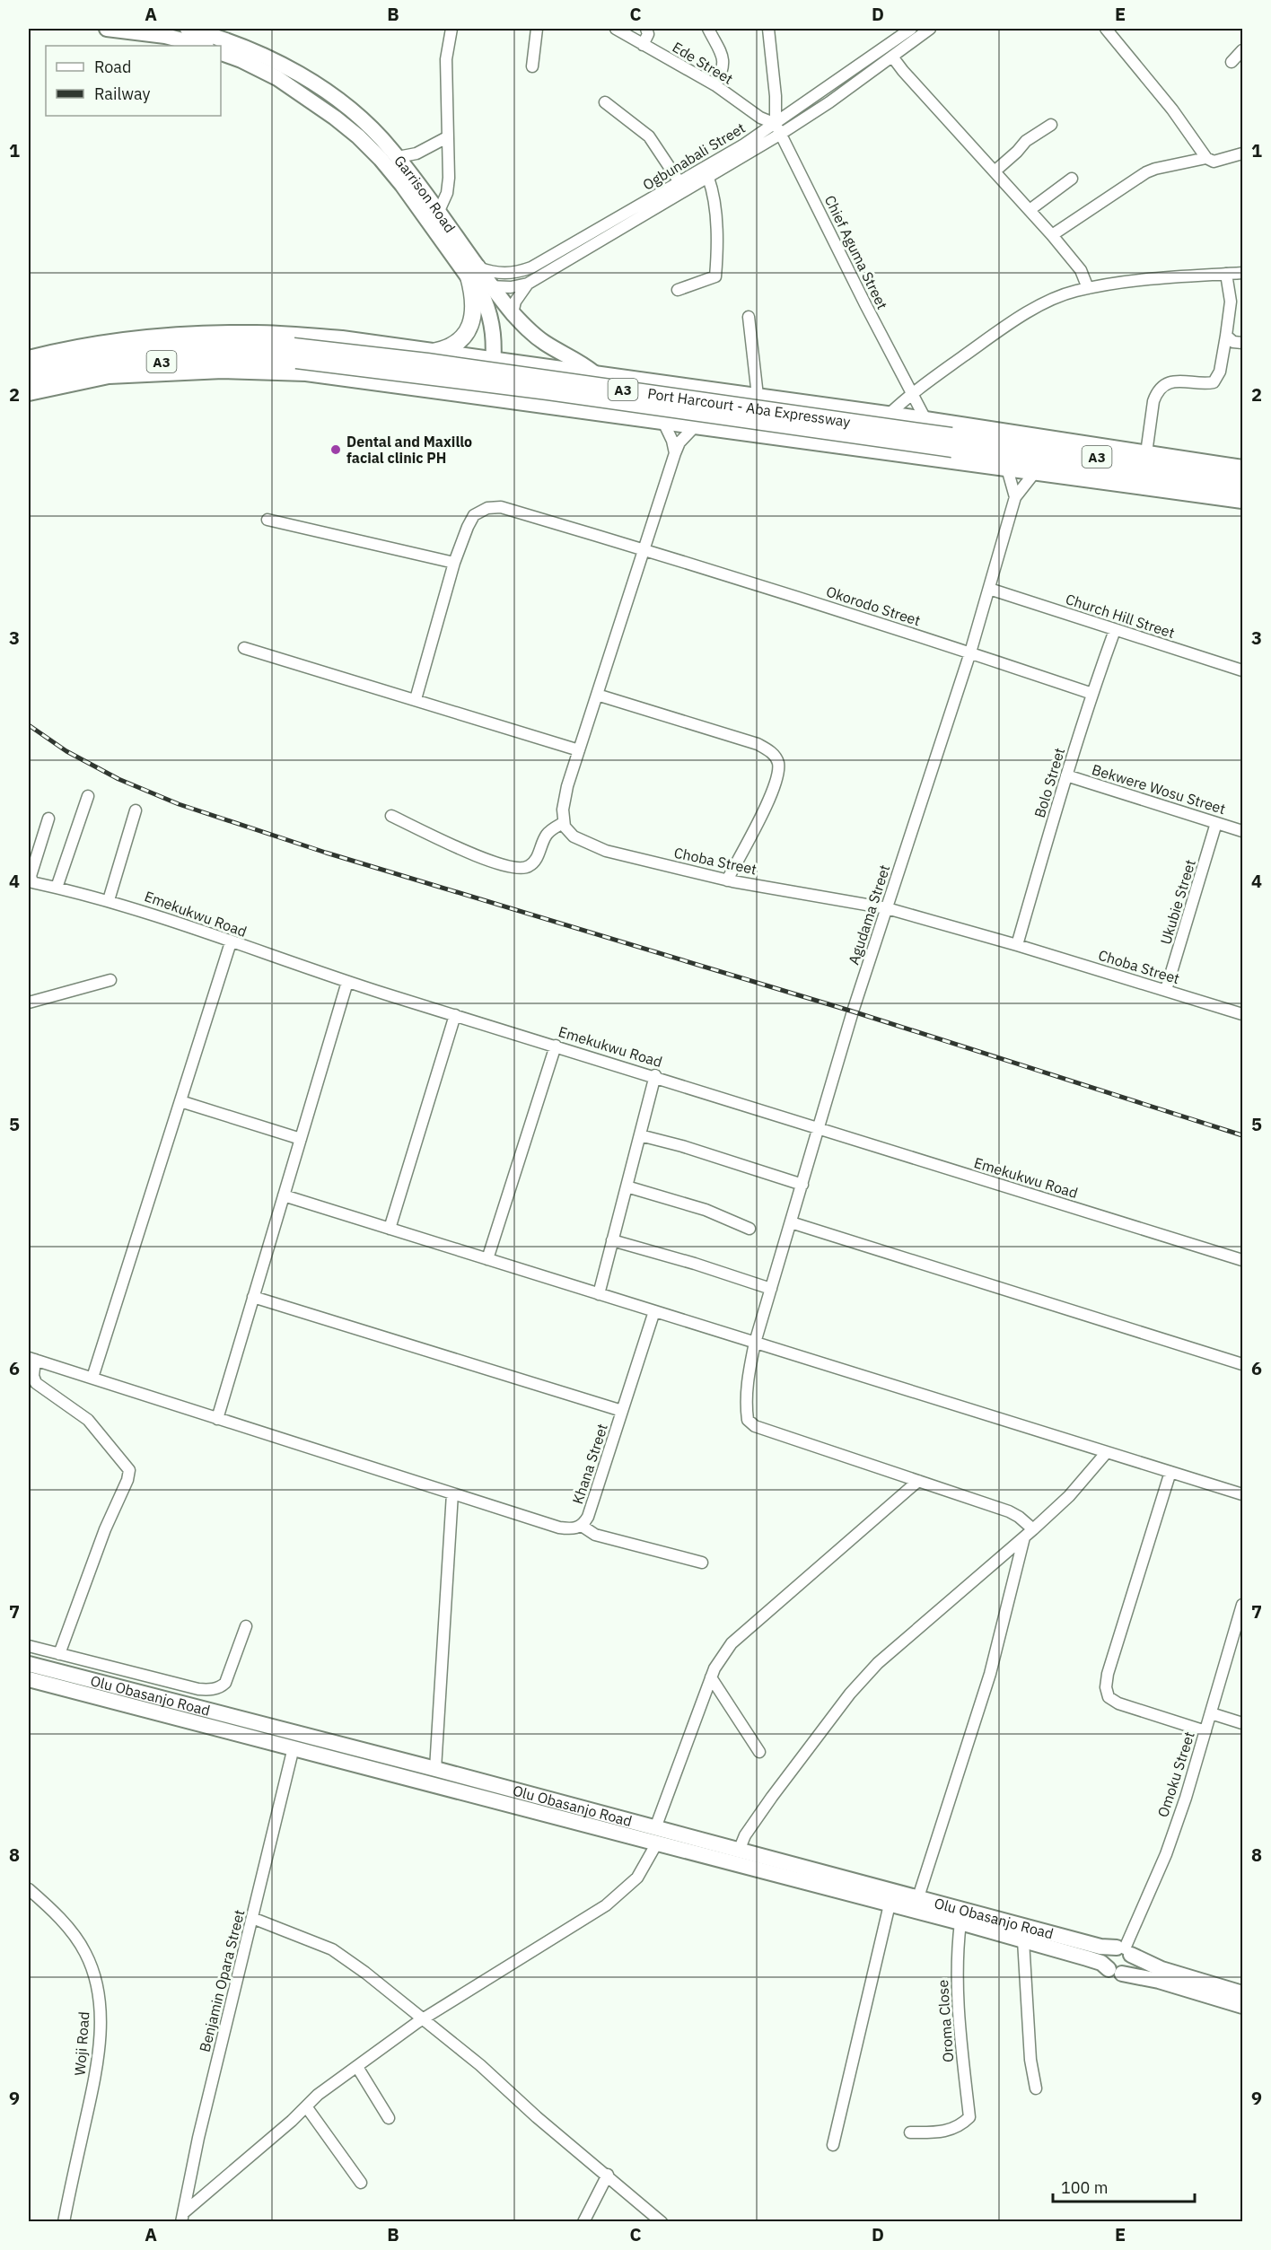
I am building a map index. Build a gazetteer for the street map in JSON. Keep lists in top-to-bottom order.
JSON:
{
  "streets": {
    "highway": ["A3", "Port Harcourt - Aba Expressway"],
    "main road": ["Garrison Road", "Olu Obasanjo Road"],
    "street": [
      "Ede Street",
      "Ogbunabali Street",
      "Chief Aguma Street",
      "Okorodo Street",
      "Church Hill Street",
      "Bolo Street",
      "Bekwere Wosu Street",
      "Choba Street",
      "Ukubie Street",
      "Emekukwu Road",
      "Agudama Street",
      "Khana Street",
      "Omoku Street",
      "Benjamin Opara Street",
      "Oroma Close",
      "Woji Road"
    ]
  },
  "crossings": [
    ["Ede Street", "Ogbunabali Street"],
    ["Ede Street", "Chief Aguma Street"],
    ["Ogbunabali Street", "Garrison Road"],
    ["Ogbunabali Street", "Chief Aguma Street"],
    ["Okorodo Street", "Bolo Street"],
    ["Okorodo Street", "Agudama Street"],
    ["Church Hill Street", "Bolo Street"],
    ["Church Hill Street", "Agudama Street"],
    ["Bolo Street", "Bekwere Wosu Street"],
    ["Bolo Street", "Choba Street"],
    ["Bekwere Wosu Street", "Ukubie Street"],
    ["Choba Street", "Ukubie Street"],
    ["Choba Street", "Agudama Street"],
    ["Emekukwu Road", "Agudama Street"],
    ["Olu Obasanjo Road", "Omoku Street"],
    ["Olu Obasanjo Road", "Benjamin Opara Street"],
    ["Olu Obasanjo Road", "Oroma Close"]
  ],
  "places": ["Dental and Maxillo facial clinic PH"],
  "legend": ["Road", "Railway"],
  "scale_bar": "100 m",
  "grid": {
    "columns": [
      "A",
      "B",
      "C",
      "D",
      "E"
    ],
    "rows": [
      "1",
      "2",
      "3",
      "4",
      "5",
      "6",
      "7",
      "8",
      "9"
    ]
  }
}
